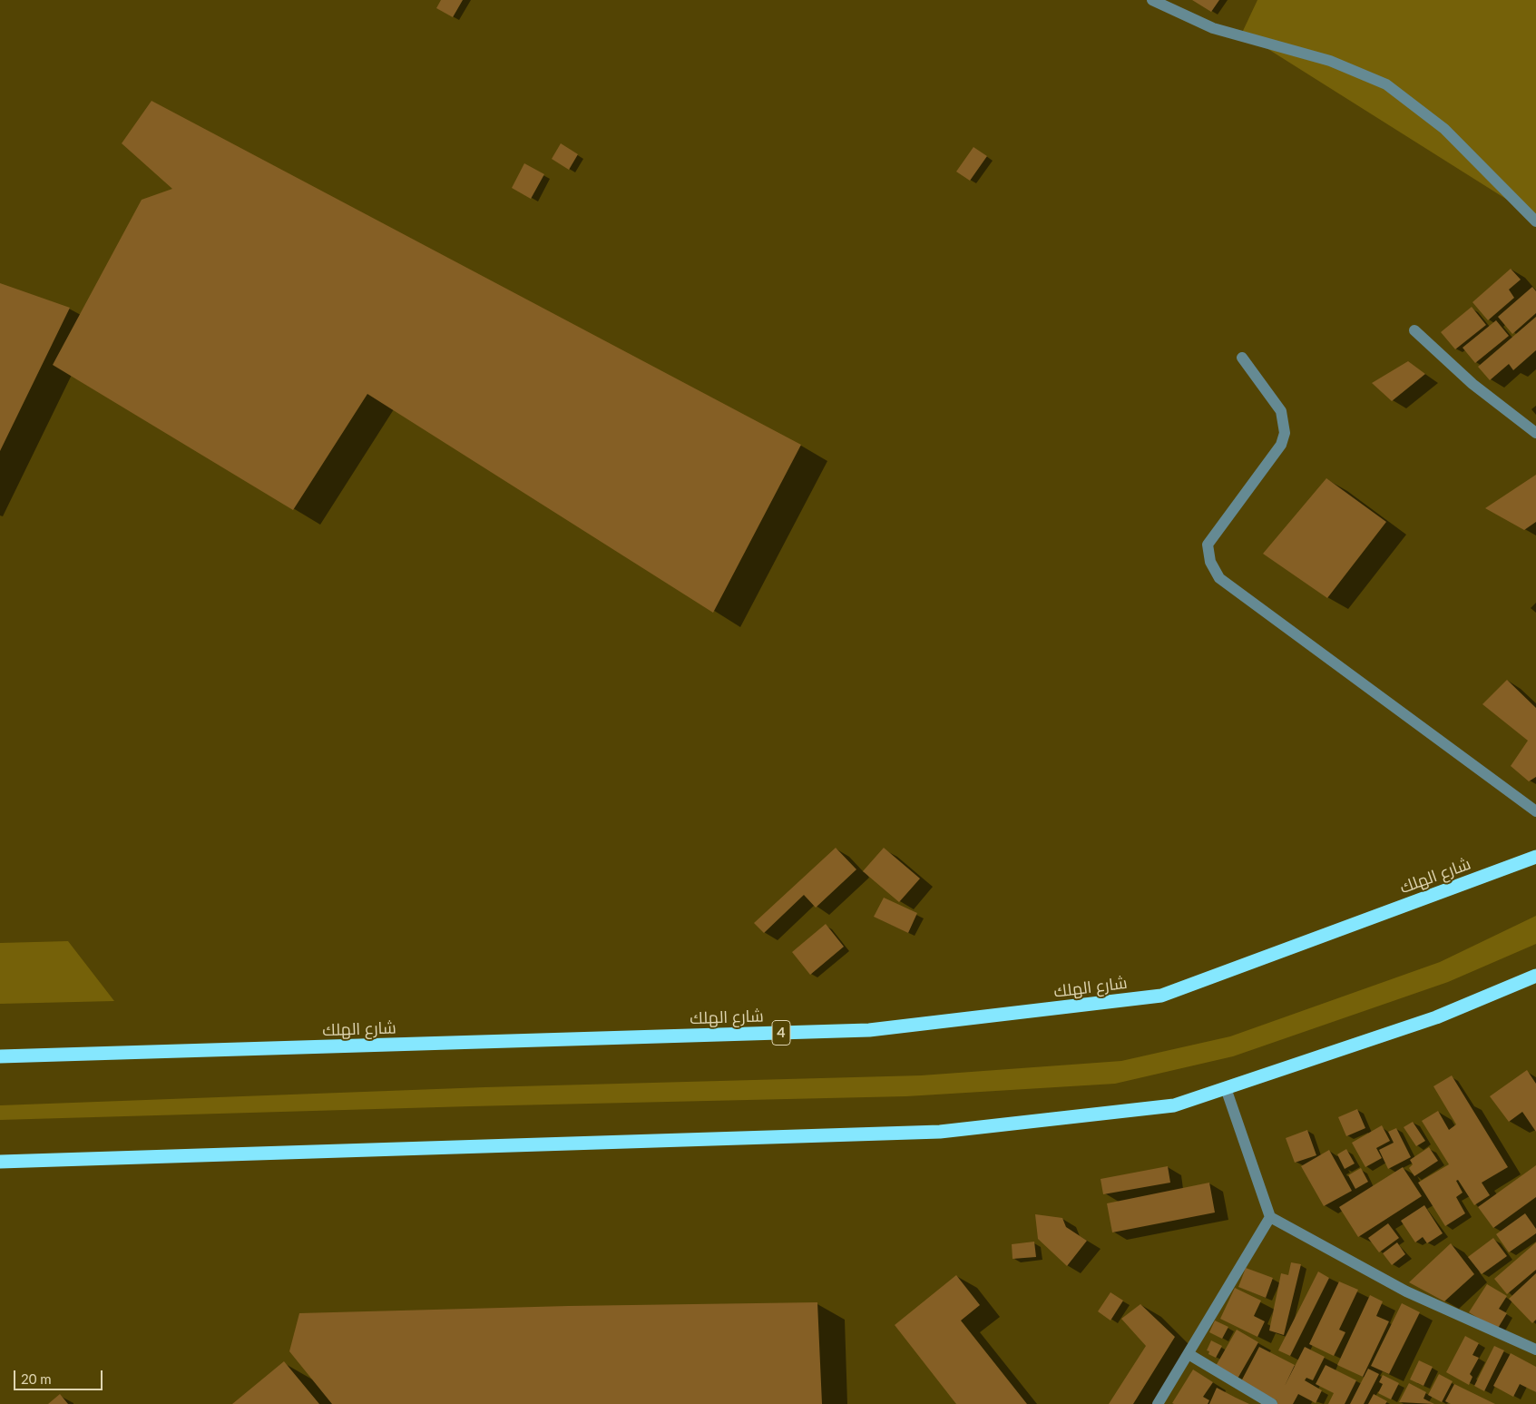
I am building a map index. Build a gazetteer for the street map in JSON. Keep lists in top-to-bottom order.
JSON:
{
  "streets": {
    "highway": ["شارع الهلك", "4"]
  },
  "scale_bar": "20 m"
}
